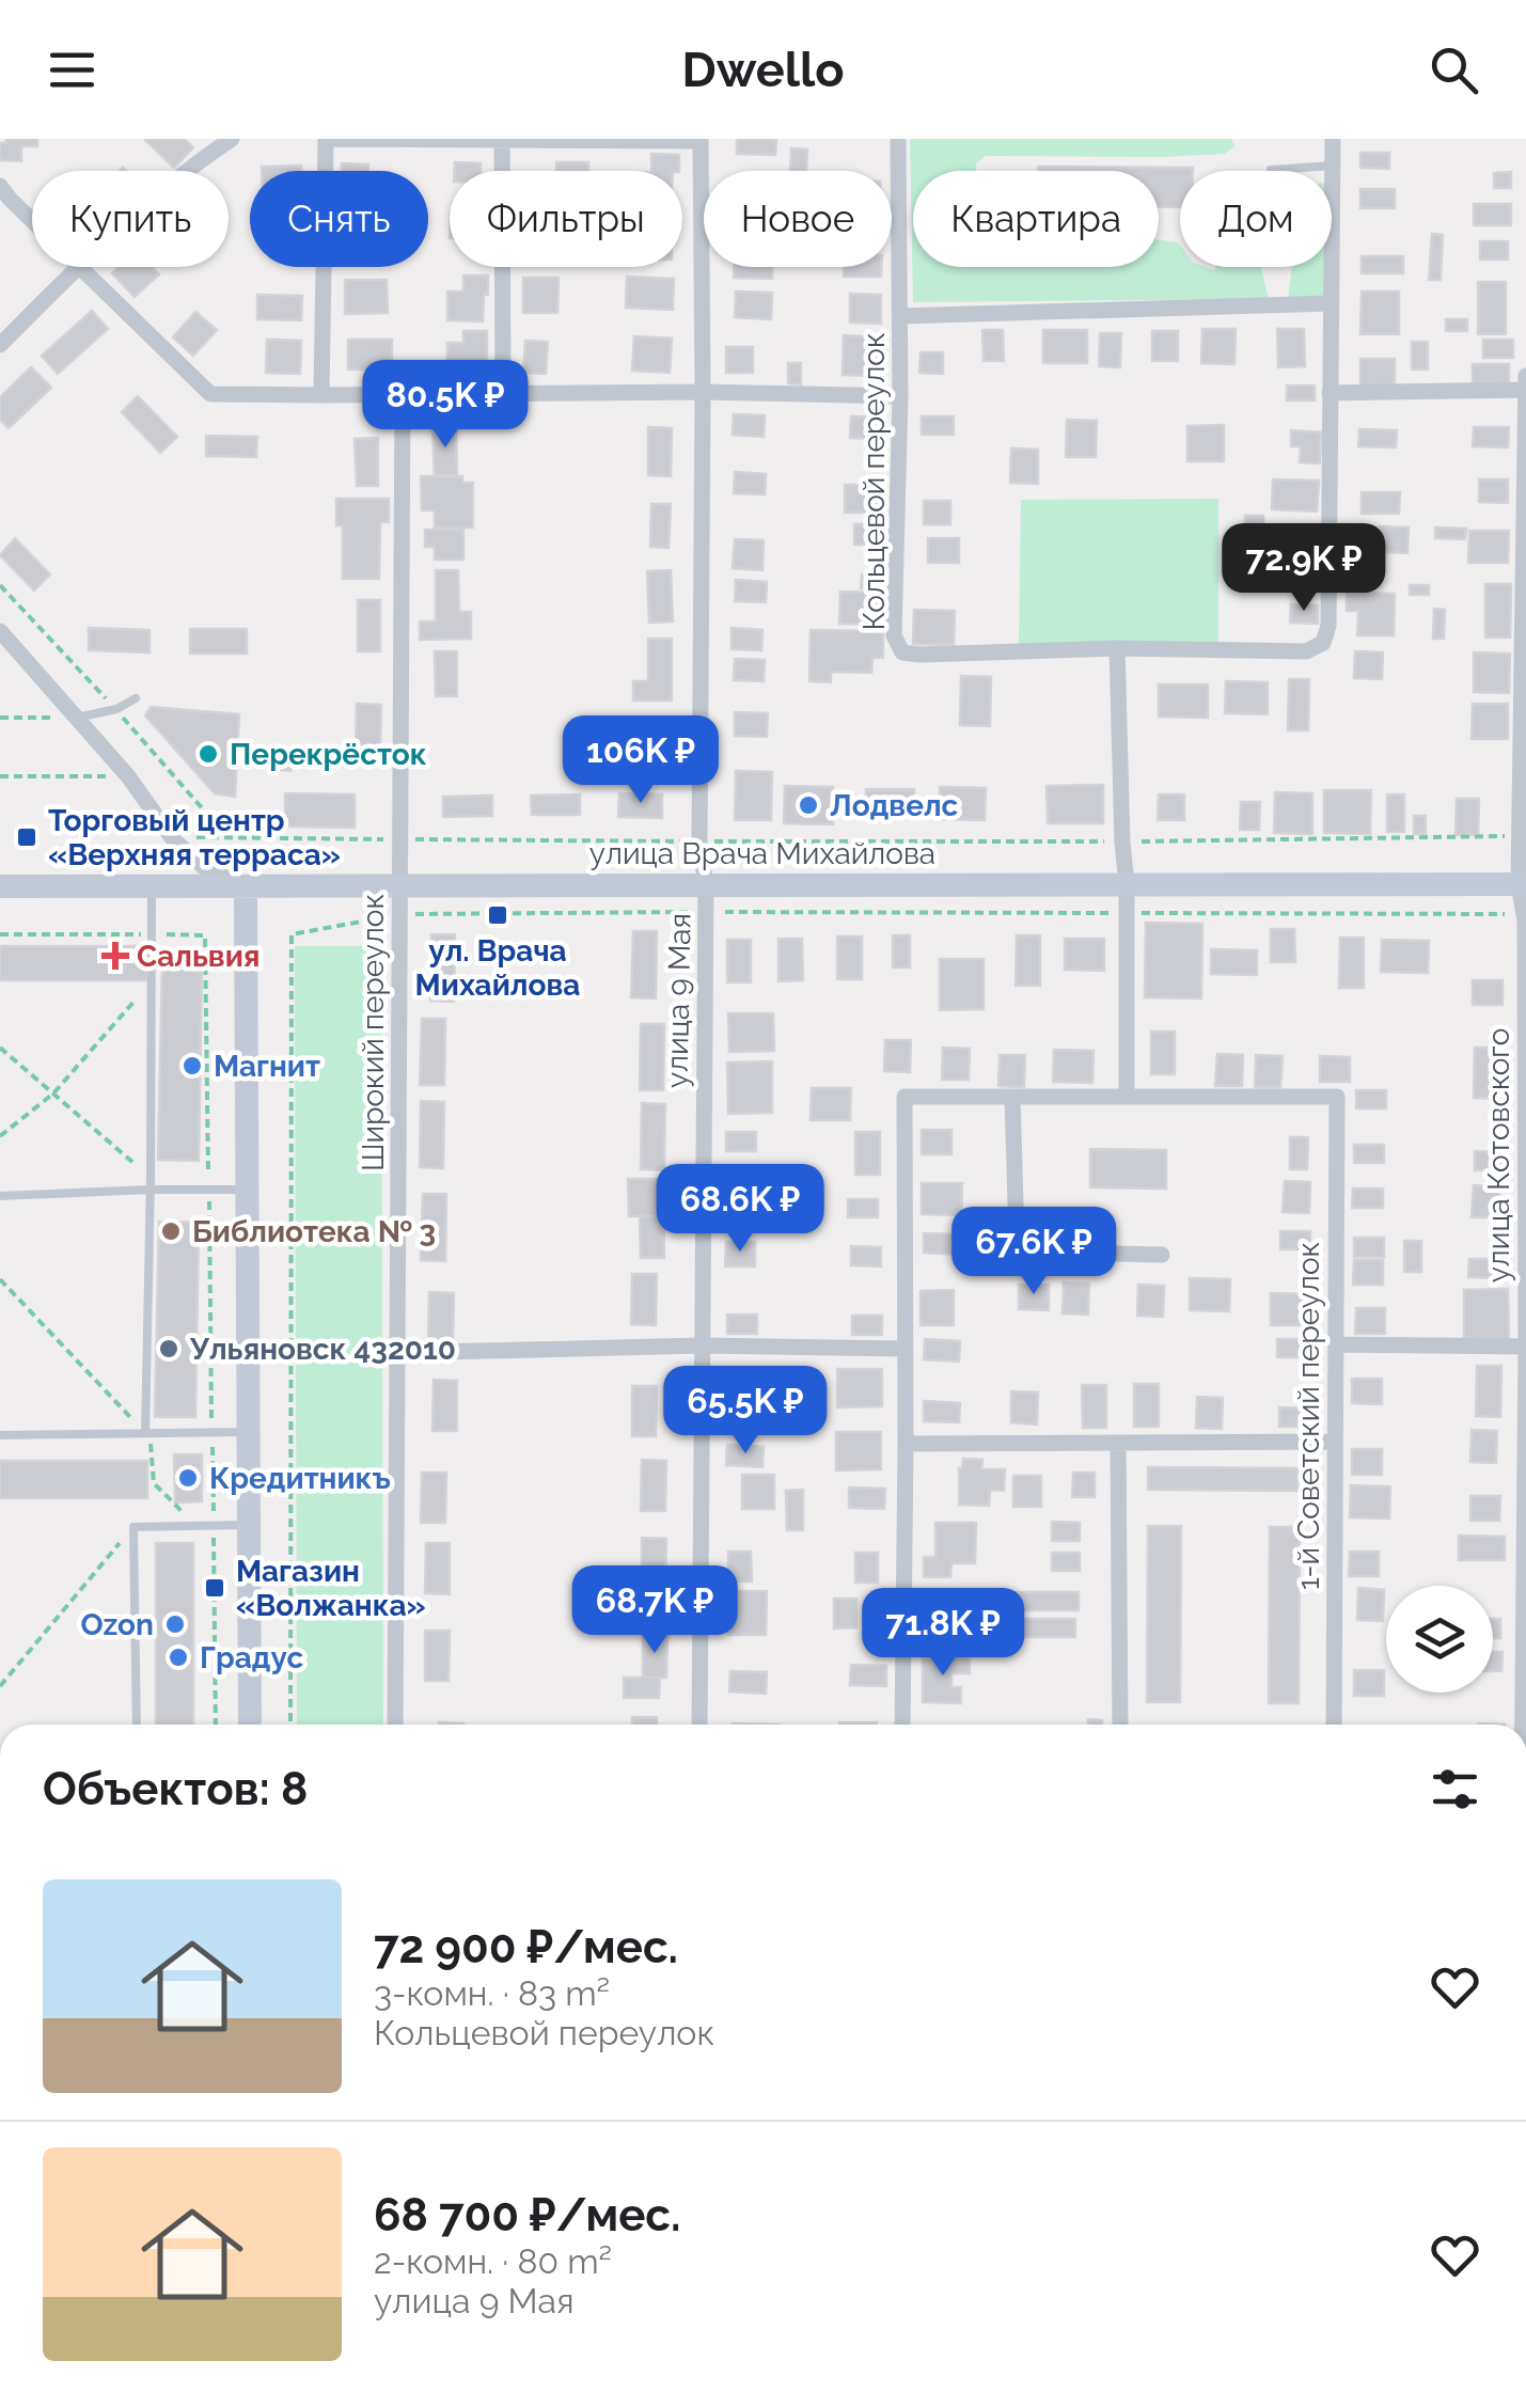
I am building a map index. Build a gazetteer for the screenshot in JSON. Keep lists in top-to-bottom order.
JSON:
{
  "streets": {
    "main road": ["улица Врача Михайлова"],
    "street": [
      "Кольцевой переулок",
      "улица 9 Мая",
      "Широкий переулок",
      "улица Котовского",
      "1-й Советский переулок"
    ]
  },
  "crossings": [
    ["улица Врача Михайлова", "улица 9 Мая"],
    ["улица Врача Михайлова", "Широкий переулок"],
    ["улица Врача Михайлова", "улица Котовского"]
  ],
  "places": {
    "other": [
      "Перекрёсток",
      "Лодвелс",
      "Магнит",
      "Библиотека № 3",
      "Ульяновск 432010",
      "Кредитникъ",
      "Ozon",
      "Градус"
    ],
    "transit": ["Торговый центр «Верхняя терраса»", "ул. Врача Михайлова", "Магазин «Волжанка»"],
    "health": ["Сальвия"]
  },
  "page": {
    "header": "Dwello",
    "chip": [
      "Купить",
      "Снять",
      "Фильтры",
      "Новое",
      "Квартира",
      "Дом"
    ],
    "price": [
      "80.5K ₽",
      "72.9K ₽",
      "106K ₽",
      "68.6K ₽",
      "67.6K ₽",
      "65.5K ₽",
      "68.7K ₽",
      "71.8K ₽"
    ],
    "heading": "Объектов: 8",
    "list": [
      {
        "name": "72 900 ₽/мес.",
        "note": "3-комн. · 83 m² · Кольцевой переулок"
      },
      {
        "name": "68 700 ₽/мес.",
        "note": "2-комн. · 80 m² · улица 9 Мая"
      }
    ]
  }
}
